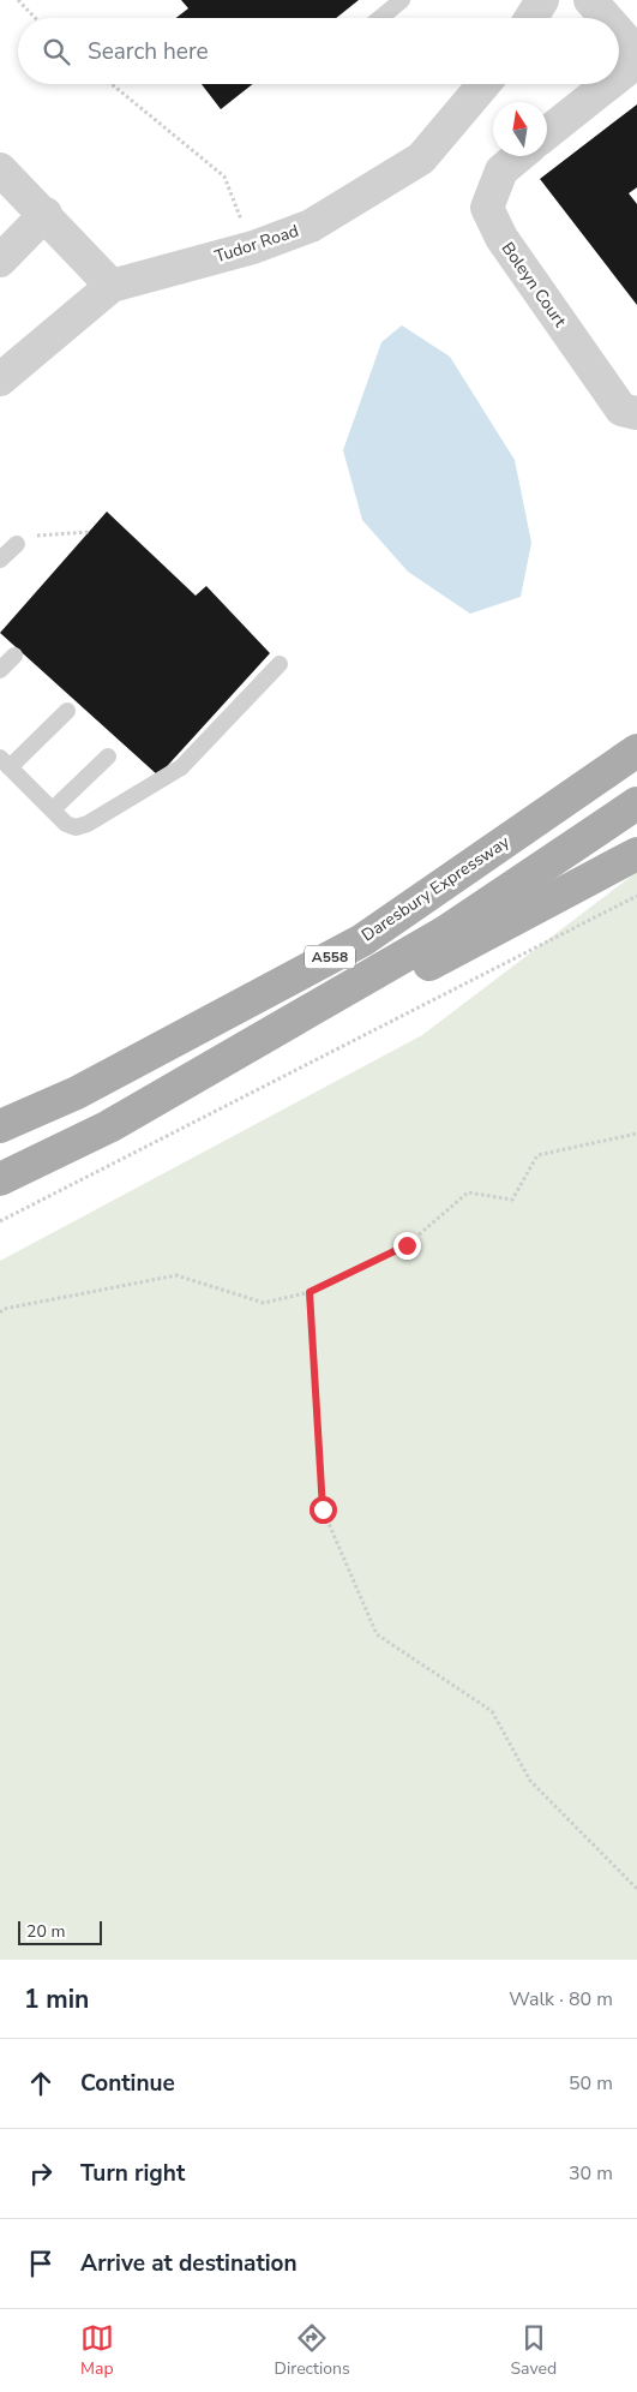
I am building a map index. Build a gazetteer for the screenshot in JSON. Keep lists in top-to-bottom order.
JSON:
{
  "streets": {
    "main road": ["Daresbury Expressway", "A558"],
    "street": ["Tudor Road", "Boleyn Court"]
  },
  "scale_bar": "20 m",
  "north": "top",
  "page": {
    "search": "Search here",
    "scale": "20 m",
    "heading": ["1 min", "Walk · 80 m"],
    "list": [
      ["Continue", "50 m"],
      ["Turn right", "30 m"],
      "Arrive at destination"
    ],
    "nav": ["Map", "Directions", "Saved"]
  }
}
